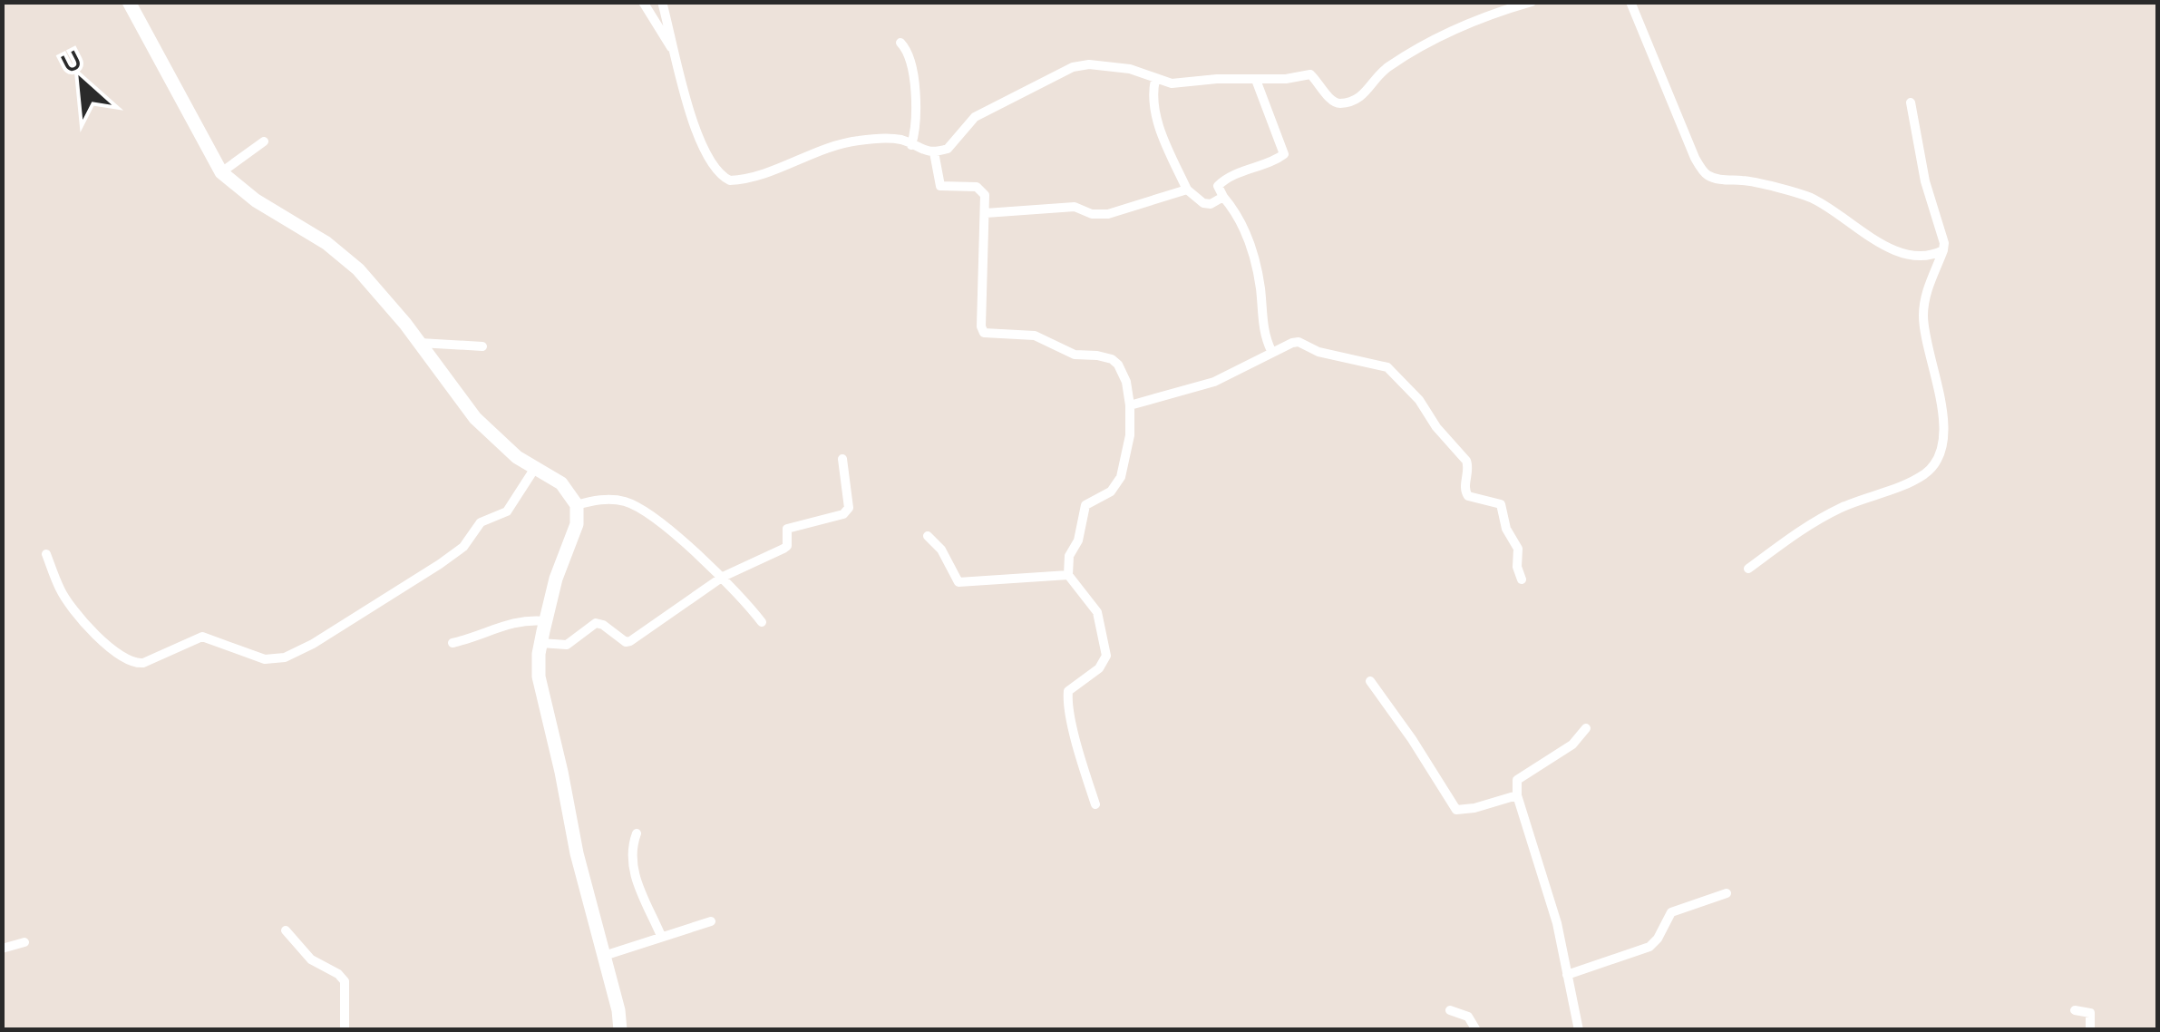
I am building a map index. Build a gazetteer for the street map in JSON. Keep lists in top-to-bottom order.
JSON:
{
  "north": "top left"
}
